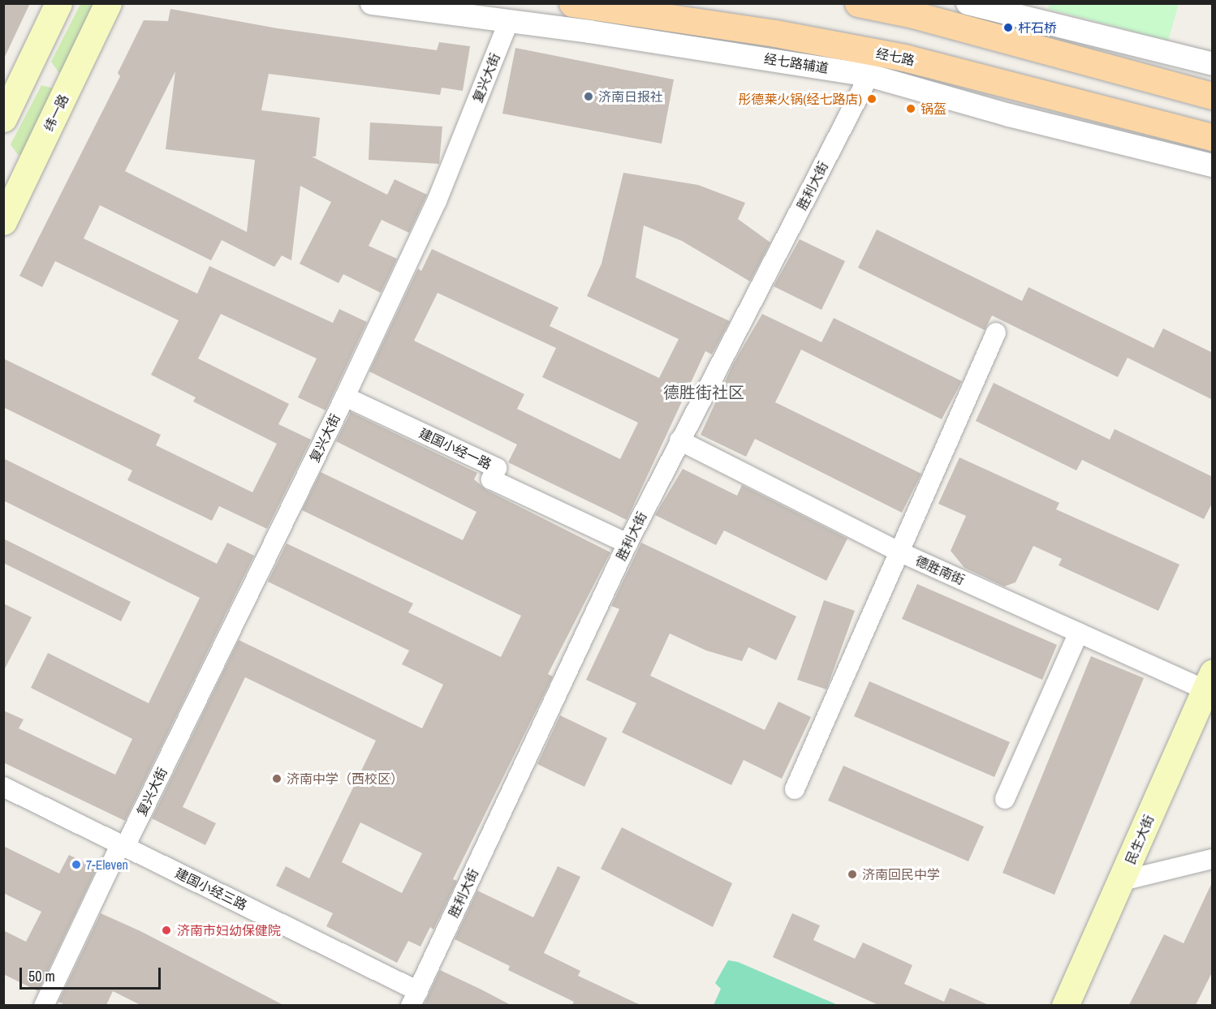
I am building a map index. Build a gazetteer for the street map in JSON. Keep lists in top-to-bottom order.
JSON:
{
  "streets": {
    "main road": ["经七路", "纬一路", "民生大街"],
    "street": [
      "经七路辅道",
      "复兴大街",
      "胜利大街",
      "建国小经一路",
      "德胜南街",
      "建国小经三路"
    ]
  },
  "crossings": [
    ["经七路辅道", "复兴大街"],
    ["经七路辅道", "胜利大街"],
    ["复兴大街", "建国小经一路"],
    ["复兴大街", "建国小经三路"],
    ["胜利大街", "建国小经一路"],
    ["胜利大街", "德胜南街"],
    ["胜利大街", "建国小经三路"],
    ["德胜南街", "民生大街"]
  ],
  "districts": ["德胜街社区"],
  "places": [
    "杆石桥",
    "济南日报社",
    "彤德莱火锅(经七路店)",
    "锅盔",
    "济南中学（西校区）",
    "7-Eleven",
    "济南回民中学",
    "济南市妇幼保健院"
  ],
  "scale_bar": "50 m"
}
